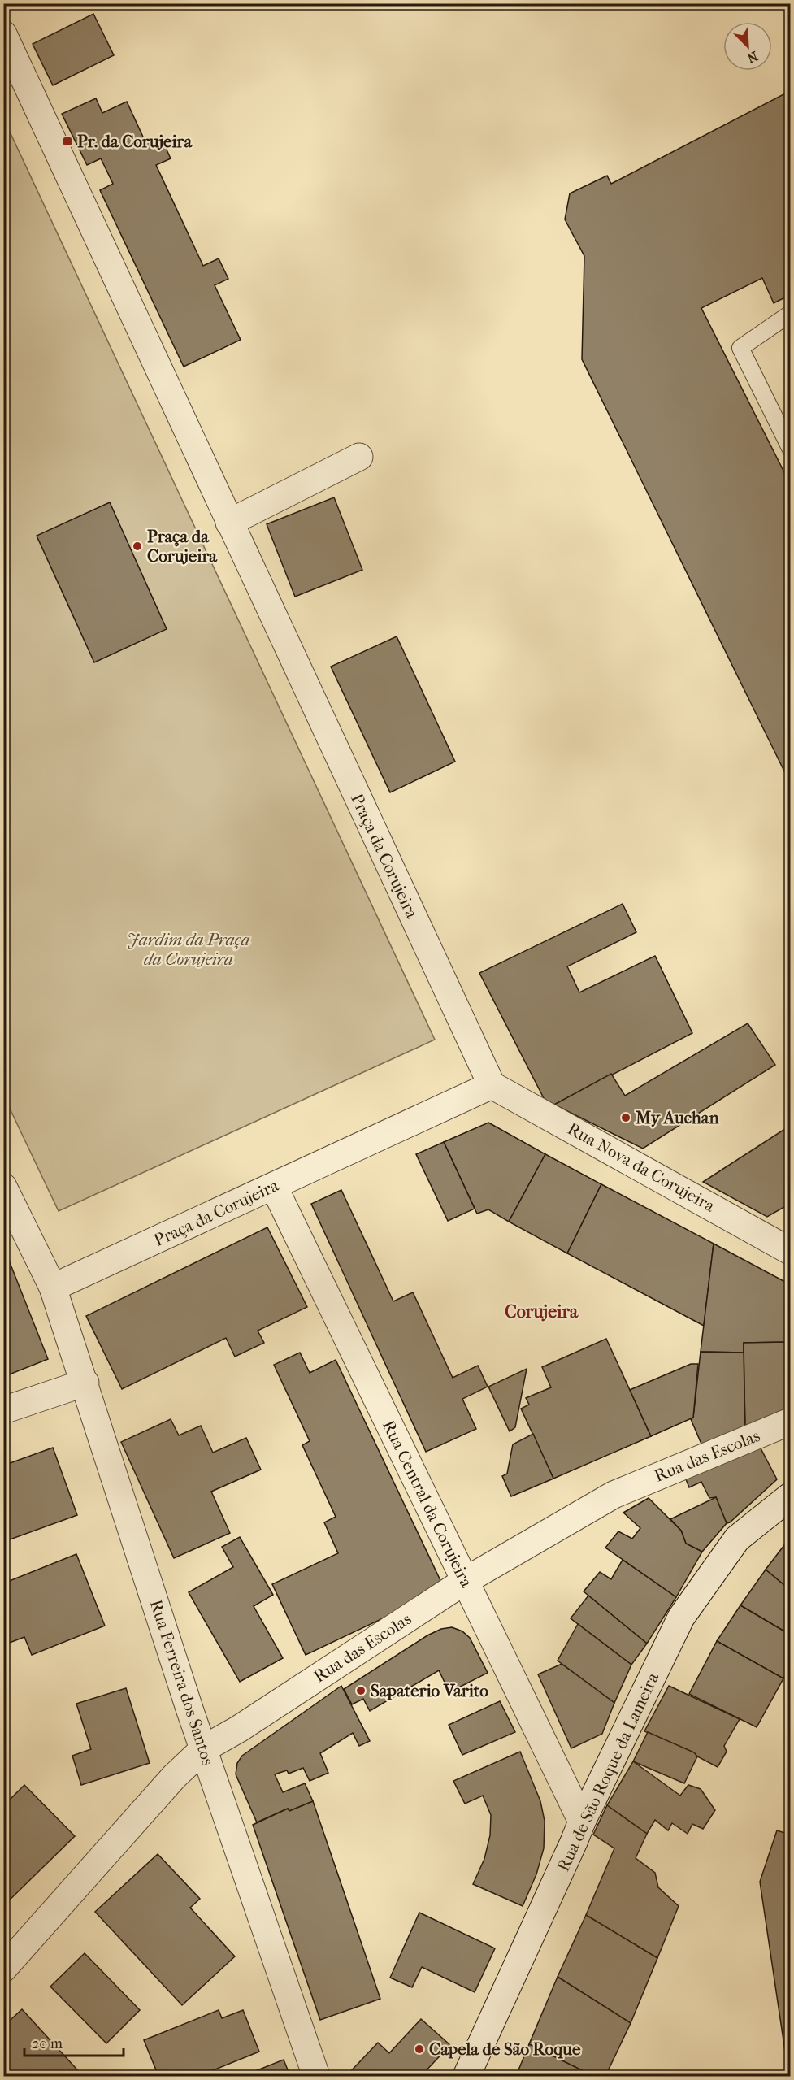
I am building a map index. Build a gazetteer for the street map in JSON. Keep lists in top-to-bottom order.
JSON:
{
  "streets": {
    "street": [
      "Praça da Corujeira",
      "Rua Nova da Corujeira",
      "Rua das Escolas",
      "Rua Central da Corujeira",
      "Rua Ferreira dos Santos",
      "Rua de São Roque da Lameira"
    ]
  },
  "crossings": [
    ["Praça da Corujeira", "Rua Nova da Corujeira"],
    ["Praça da Corujeira", "Rua Central da Corujeira"],
    ["Praça da Corujeira", "Rua Ferreira dos Santos"],
    ["Rua das Escolas", "Rua Central da Corujeira"],
    ["Rua das Escolas", "Rua Ferreira dos Santos"],
    ["Rua Central da Corujeira", "Rua de São Roque da Lameira"]
  ],
  "districts": ["Corujeira"],
  "parks": ["Jardim da Praça da Corujeira"],
  "places": {
    "transit": ["Pr. da Corujeira"],
    "other": [
      "Praça da Corujeira",
      "My Auchan",
      "Sapaterio Varito",
      "Capela de São Roque"
    ]
  },
  "scale_bar": "20 m",
  "north": "bottom right"
}
